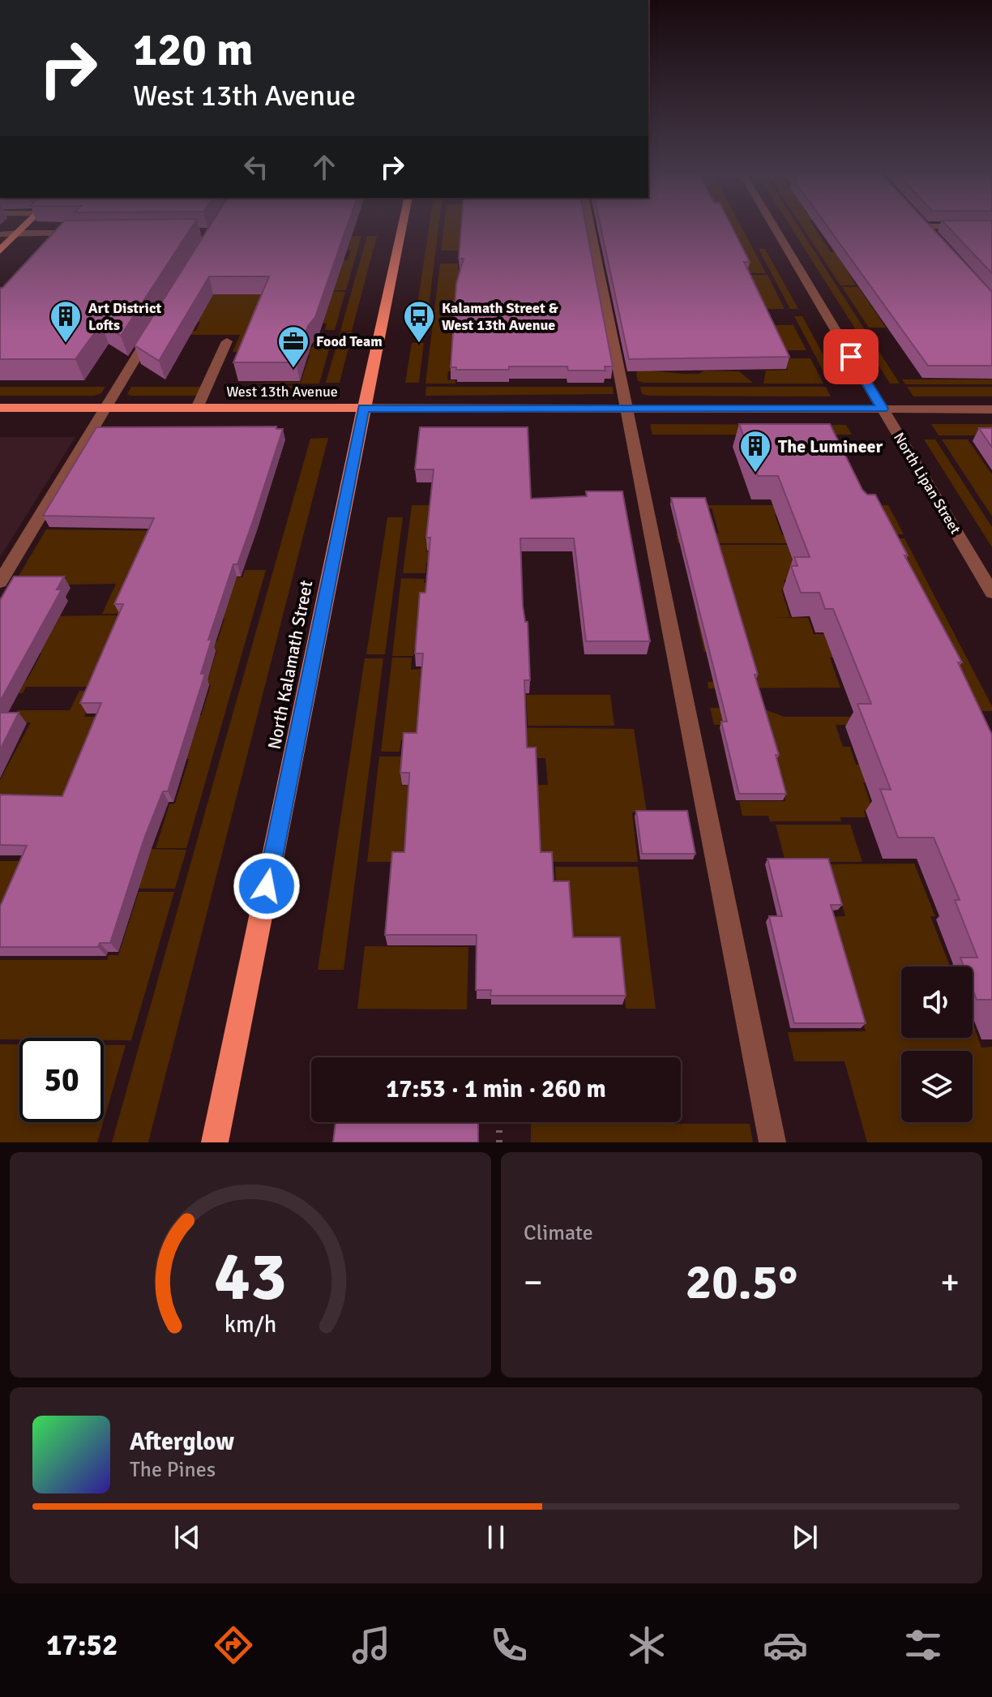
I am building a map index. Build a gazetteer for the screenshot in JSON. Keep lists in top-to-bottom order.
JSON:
{
  "streets": {
    "main road": ["West 13th Avenue", "North Kalamath Street"],
    "street": ["North Lipan Street"]
  },
  "crossings": [
    ["West 13th Avenue", "North Lipan Street"],
    ["West 13th Avenue", "North Kalamath Street"]
  ],
  "places": {
    "building": ["Art District Lofts", "The Lumineer"],
    "bus stop": ["Kalamath Street & West 13th Avenue"],
    "office": ["Food Team"]
  },
  "page": {
    "turn": ["120 m", "West 13th Avenue"],
    "limit": "50",
    "trip": "17:53 · 1 min · 260 m",
    "tile": "Climate",
    "heat": ["−", "20.5°", "+"],
    "song": ["Afterglow", "The Pines"],
    "tabs": "17:52",
    "gauge": ["43", "km/h"]
  }
}
